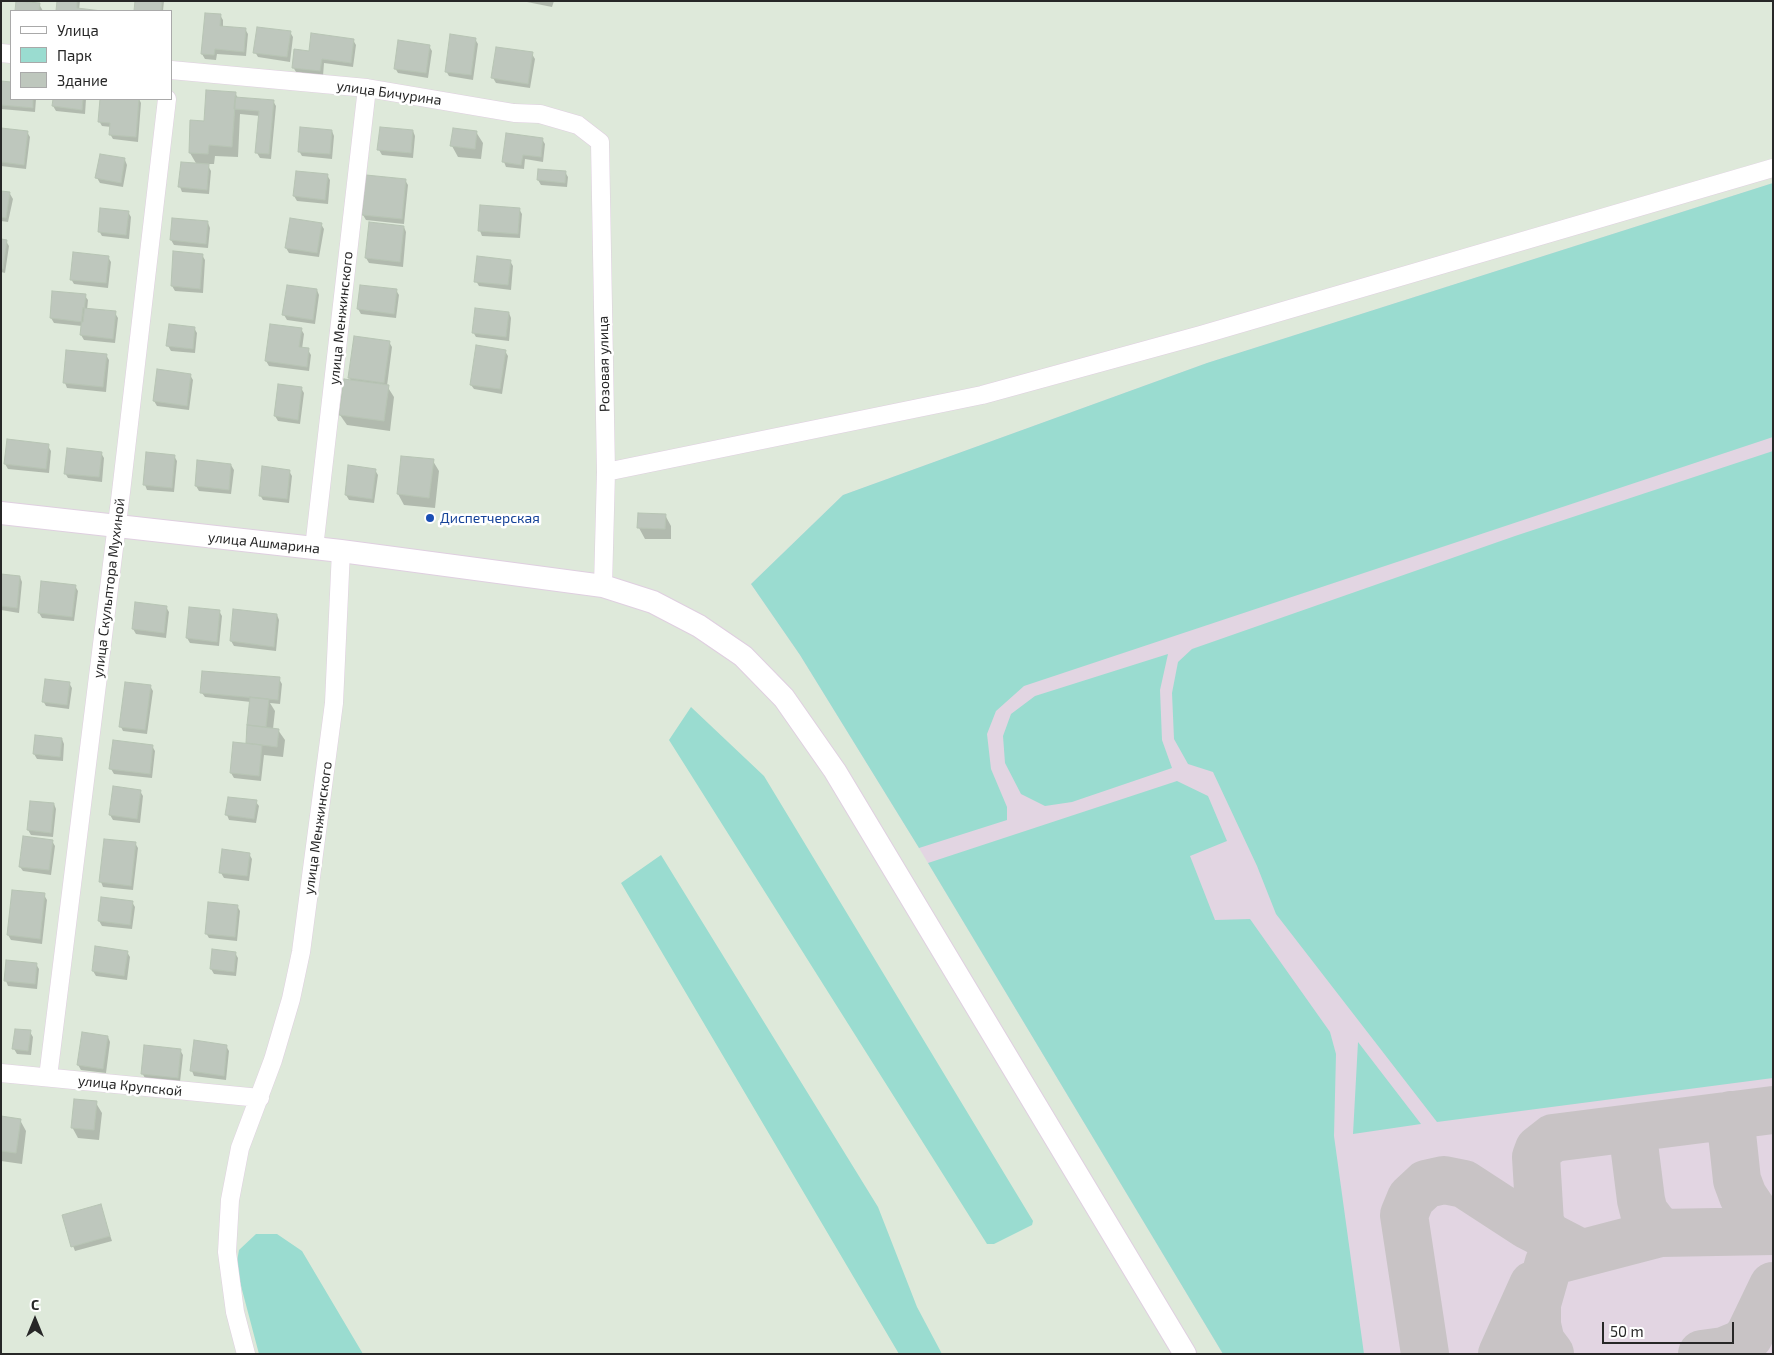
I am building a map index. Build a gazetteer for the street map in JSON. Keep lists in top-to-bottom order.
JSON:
{
  "streets": {
    "street": [
      "улица Бичурина",
      "улица Менжинского",
      "Розовая улица",
      "улица Ашмарина",
      "улица Скульптора Мухиной",
      "улица Крупской"
    ]
  },
  "crossings": [
    ["улица Бичурина", "улица Менжинского"],
    ["улица Бичурина", "Розовая улица"],
    ["улица Менжинского", "улица Ашмарина"],
    ["улица Менжинского", "улица Крупской"],
    ["Розовая улица", "улица Ашмарина"],
    ["улица Ашмарина", "улица Скульптора Мухиной"],
    ["улица Скульптора Мухиной", "улица Крупской"]
  ],
  "places": ["Диспетчерская"],
  "legend": ["Улица", "Парк", "Здание"],
  "scale_bar": "50 m",
  "north": "top"
}
